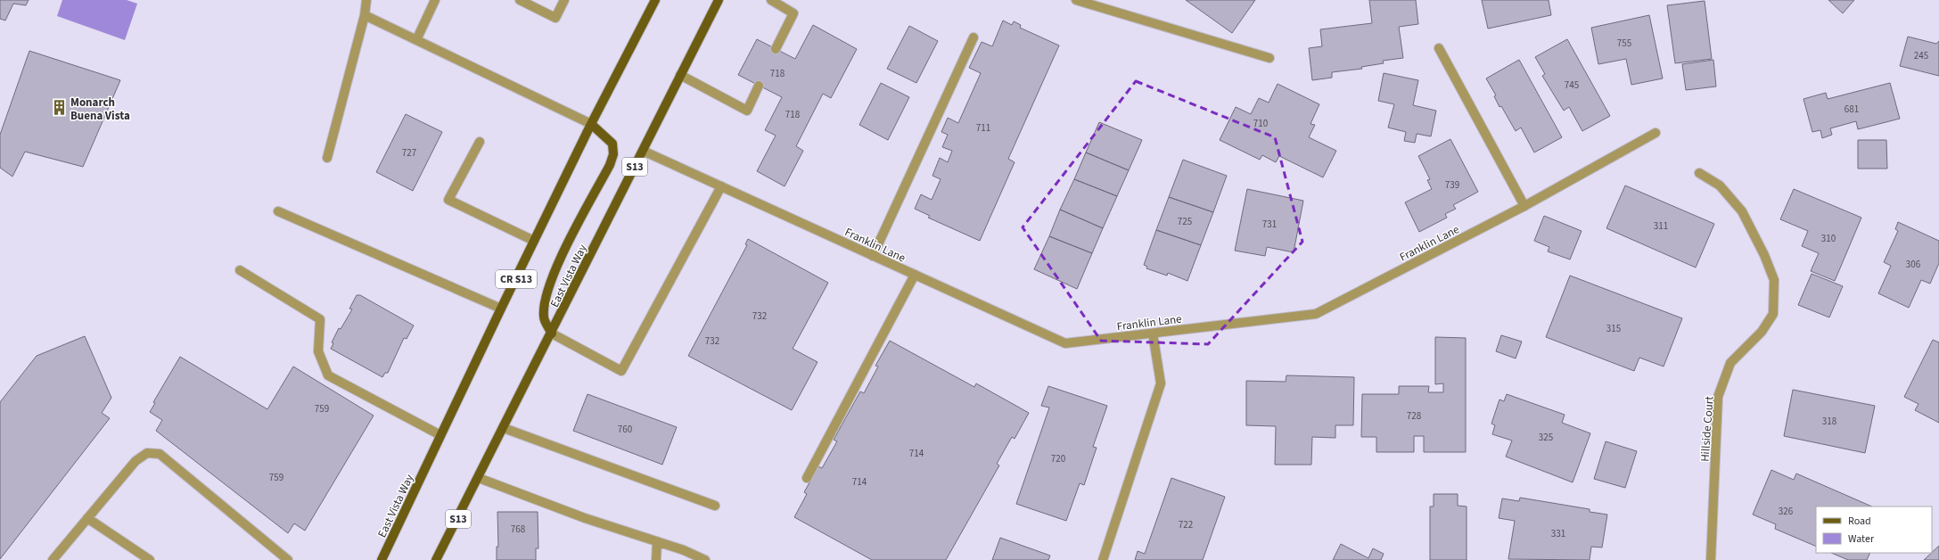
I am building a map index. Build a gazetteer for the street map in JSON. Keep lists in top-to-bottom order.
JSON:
{
  "streets": {
    "main road": ["S13", "East Vista Way", "CR S13"],
    "street": ["Franklin Lane", "Hillside Court"]
  },
  "crossings": [
    ["Franklin Lane", "East Vista Way"]
  ],
  "places": {
    "building": ["Monarch Buena Vista"]
  },
  "house_numbers": [
    "755",
    "245",
    "718",
    "745",
    "681",
    "718",
    "710",
    "711",
    "727",
    "739",
    "725",
    "731",
    "311",
    "310",
    "306",
    "732",
    "315",
    "732",
    "759",
    "728",
    "318",
    "760",
    "325",
    "714",
    "720",
    "759",
    "714",
    "326",
    "722",
    "768",
    "331"
  ],
  "legend": ["Road", "Water"]
}
